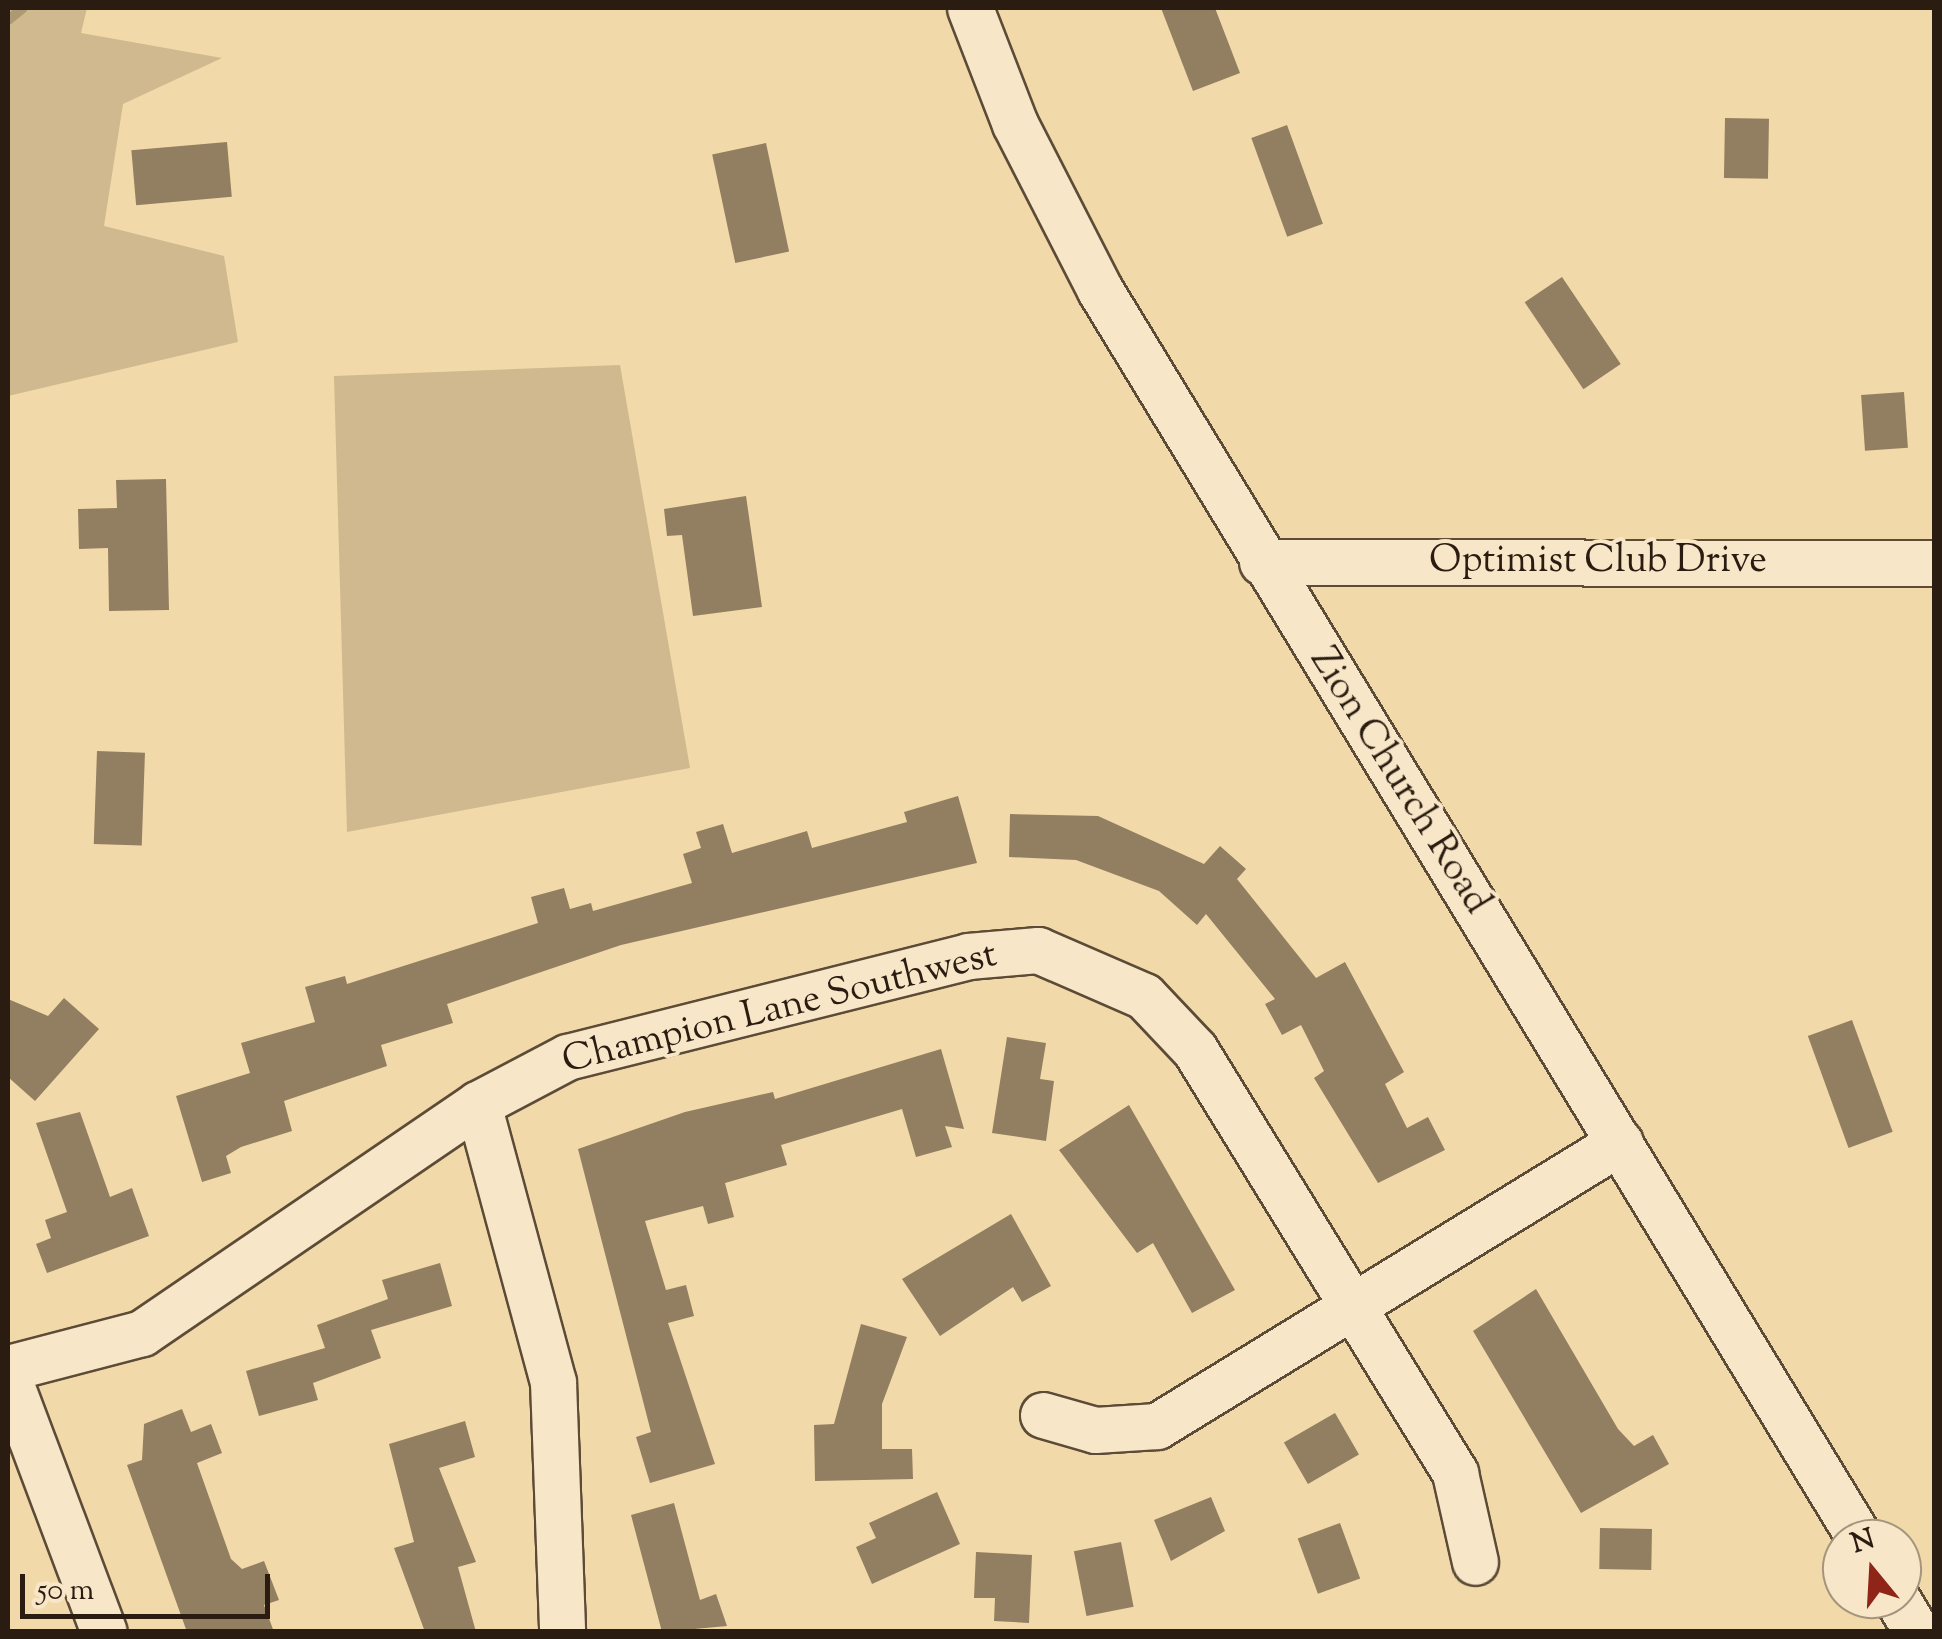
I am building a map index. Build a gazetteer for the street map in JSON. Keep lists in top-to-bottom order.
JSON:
{
  "streets": {
    "street": ["Optimist Club Drive", "Zion Church Road", "Champion Lane Southwest"]
  },
  "crossings": [
    ["Optimist Club Drive", "Zion Church Road"]
  ],
  "scale_bar": "50 m",
  "north": "top"
}
